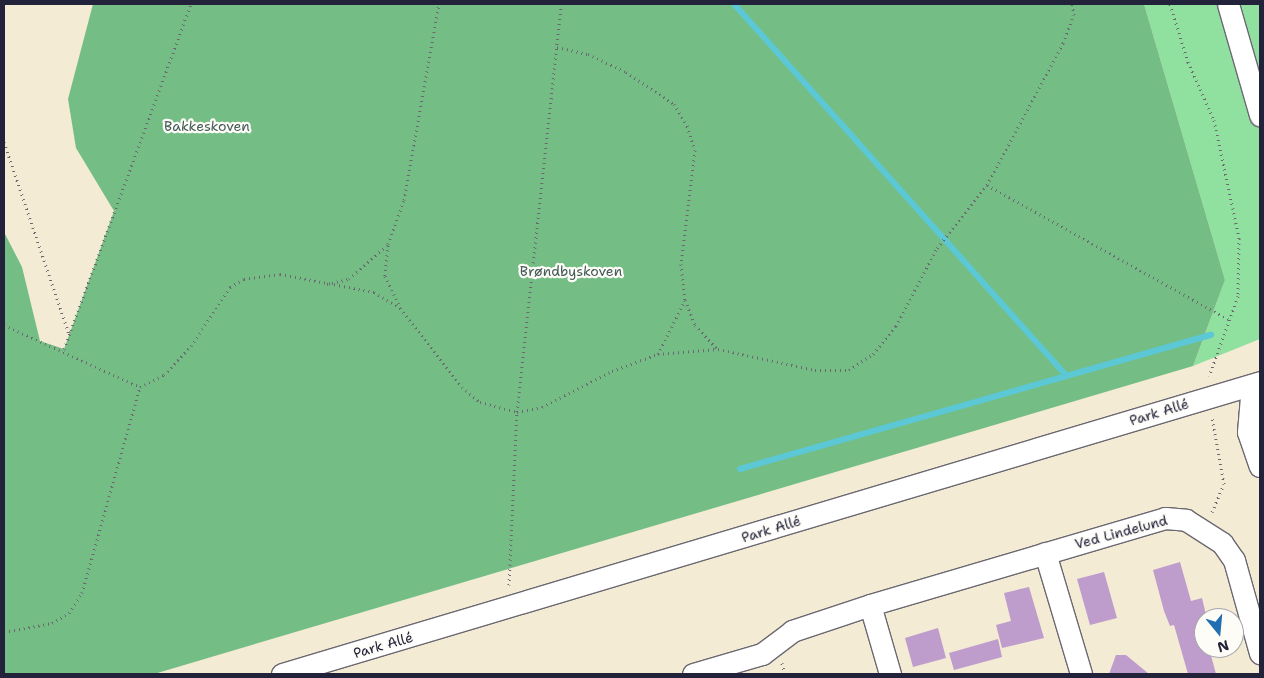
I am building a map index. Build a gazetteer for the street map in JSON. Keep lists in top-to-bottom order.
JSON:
{
  "streets": {
    "street": ["Park Allé", "Ved Lindelund"]
  },
  "parks": ["Bakkeskoven", "Brøndbyskoven"],
  "north": "bottom"
}
